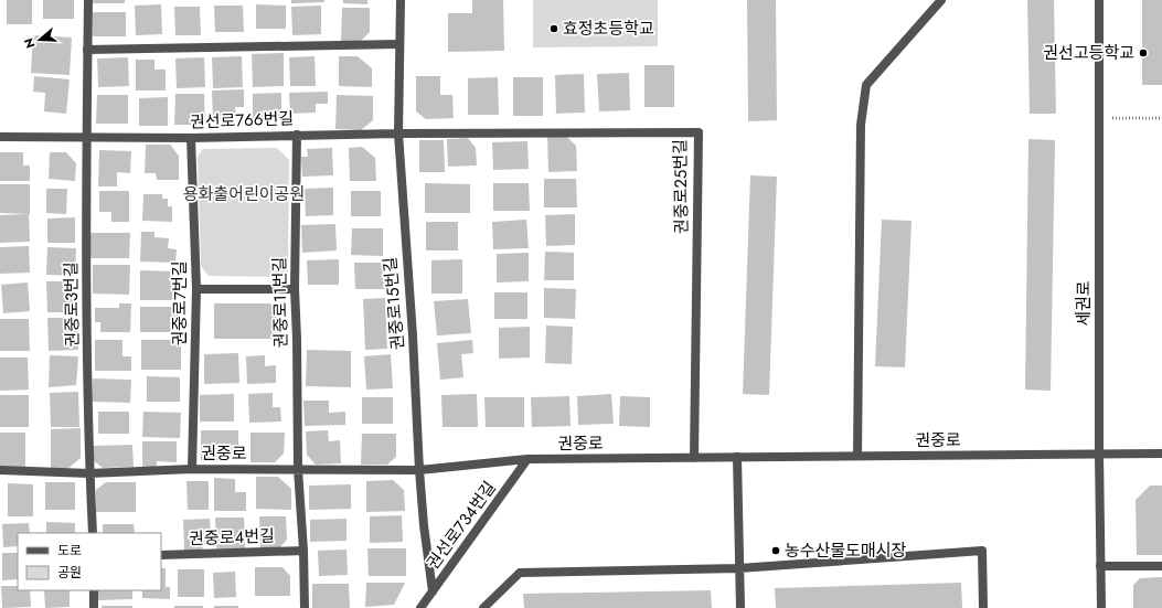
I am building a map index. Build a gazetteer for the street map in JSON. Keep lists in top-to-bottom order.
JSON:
{
  "streets": {
    "street": [
      "권선로766번길",
      "권중로25번길",
      "권중로11번길",
      "권중로7번길",
      "권중로15번길",
      "세권로",
      "권중로3번길",
      "권중로",
      "권선로734번길",
      "권중로4번길"
    ]
  },
  "crossings": [
    ["권선로766번길", "권중로25번길"],
    ["권선로766번길", "권중로11번길"],
    ["권선로766번길", "권중로7번길"],
    ["권선로766번길", "권중로15번길"],
    ["권선로766번길", "권중로3번길"],
    ["권중로25번길", "권중로15번길"],
    ["권중로25번길", "권중로"],
    ["권중로11번길", "권중로"],
    ["권중로11번길", "권중로4번길"],
    ["권중로7번길", "권중로"],
    ["권중로15번길", "권중로"],
    ["권중로15번길", "권선로734번길"],
    ["세권로", "권중로"],
    ["권중로3번길", "권중로"],
    ["권중로", "권선로734번길"]
  ],
  "parks": ["용화출어린이공원"],
  "places": ["효정초등학교", "권선고등학교", "농수산물도매시장"],
  "legend": ["도로", "공원"],
  "north": "left"
}
